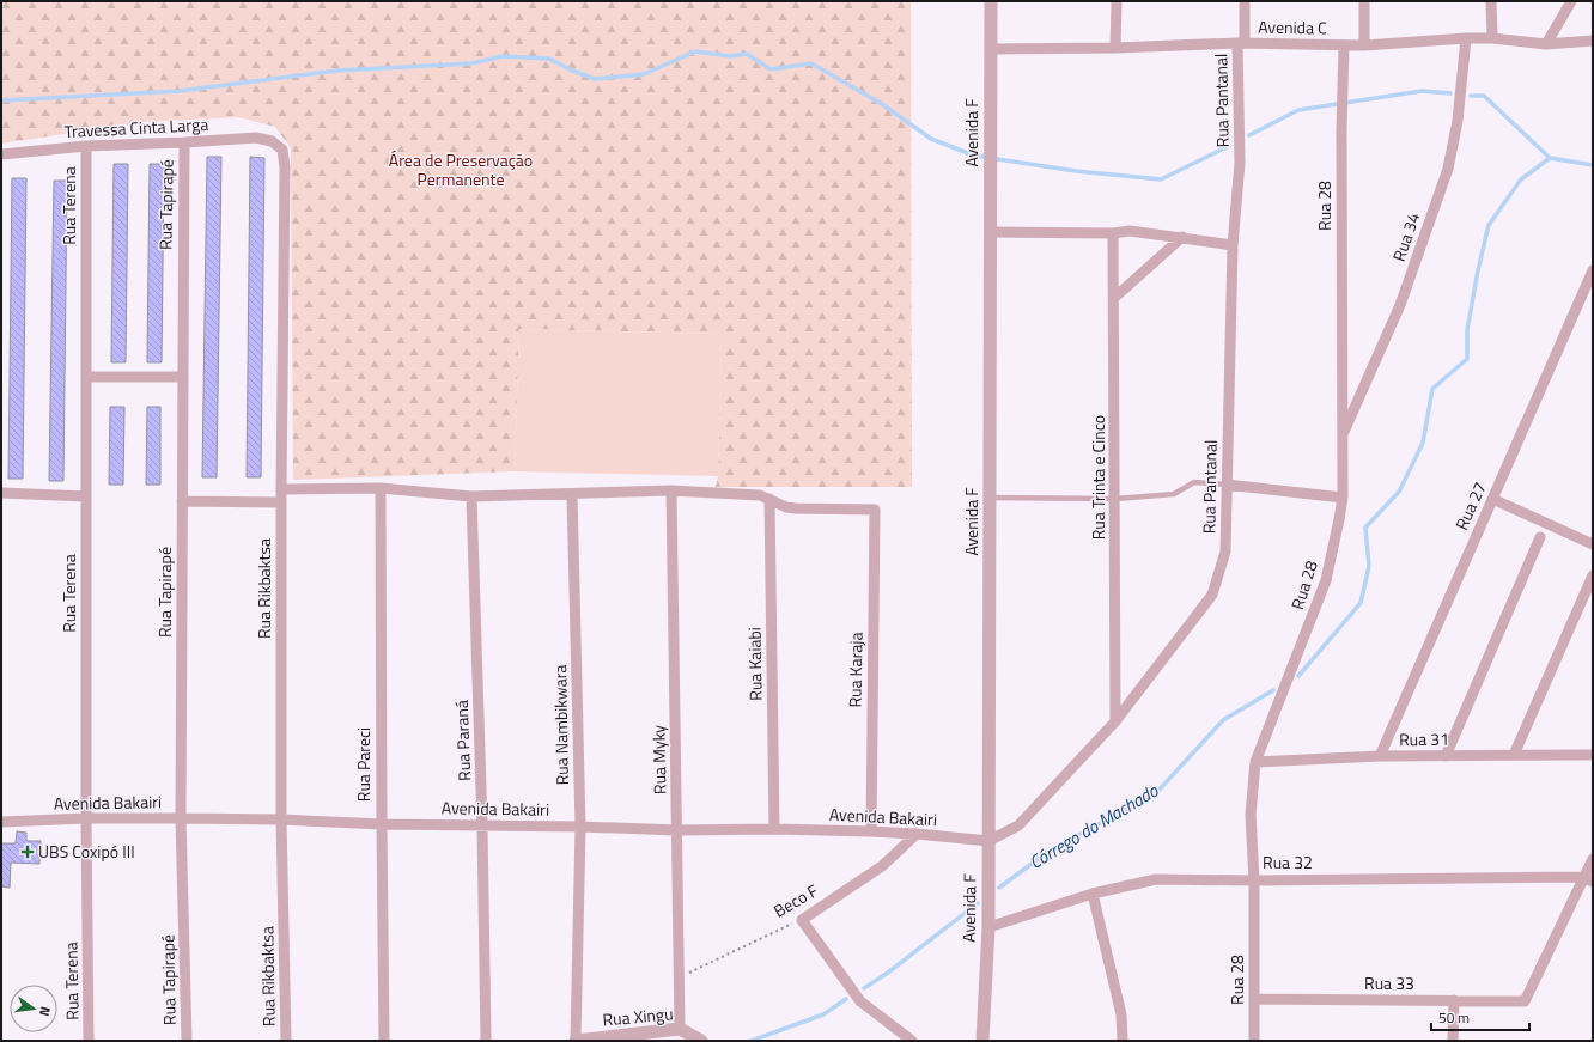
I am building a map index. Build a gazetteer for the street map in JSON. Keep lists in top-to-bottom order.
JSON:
{
  "streets": {
    "street": [
      "Avenida C",
      "Rua Pantanal",
      "Travessa Cinta Larga",
      "Avenida F",
      "Rua Tapirapé",
      "Rua Terena",
      "Rua 28",
      "Rua 34",
      "Rua Trinta e Cinco",
      "Rua 27",
      "Rua Rikbaktsa",
      "Rua Kaiabi",
      "Rua Karaja",
      "Rua Nambikwara",
      "Rua 31",
      "Rua Paraná",
      "Rua Myky",
      "Rua Pareci",
      "Avenida Bakairi",
      "Rua 32",
      "Beco F",
      "Rua 33",
      "Rua Xingu"
    ]
  },
  "crossings": [
    ["Avenida C", "Rua Pantanal"],
    ["Avenida C", "Avenida F"],
    ["Avenida C", "Rua 28"],
    ["Avenida C", "Rua 34"],
    ["Rua Pantanal", "Avenida F"],
    ["Rua Pantanal", "Rua Trinta e Cinco"],
    ["Rua Pantanal", "Avenida Bakairi"],
    ["Travessa Cinta Larga", "Rua Tapirapé"],
    ["Travessa Cinta Larga", "Rua Terena"],
    ["Travessa Cinta Larga", "Rua Rikbaktsa"],
    ["Avenida F", "Avenida Bakairi"],
    ["Avenida F", "Rua 32"],
    ["Rua Tapirapé", "Avenida Bakairi"],
    ["Rua Terena", "Avenida Bakairi"],
    ["Rua 28", "Rua 34"],
    ["Rua 28", "Rua 31"],
    ["Rua 28", "Rua 32"],
    ["Rua 28", "Rua 33"],
    ["Rua 27", "Rua 31"],
    ["Rua Rikbaktsa", "Avenida Bakairi"],
    ["Rua Kaiabi", "Rua Karaja"],
    ["Rua Kaiabi", "Avenida Bakairi"],
    ["Rua Karaja", "Avenida Bakairi"],
    ["Rua Nambikwara", "Avenida Bakairi"],
    ["Rua Nambikwara", "Rua Xingu"],
    ["Rua Paraná", "Avenida Bakairi"],
    ["Rua Myky", "Avenida Bakairi"],
    ["Rua Myky", "Beco F"],
    ["Rua Myky", "Rua Xingu"],
    ["Rua Pareci", "Avenida Bakairi"],
    ["Avenida Bakairi", "Beco F"],
    ["Rua 32", "Rua 33"]
  ],
  "water": ["Córrego do Machado"],
  "parks": ["Área de Preservação Permanente"],
  "places": {
    "health": ["UBS Coxipó III"]
  },
  "scale_bar": "50 m",
  "north": "right"
}
